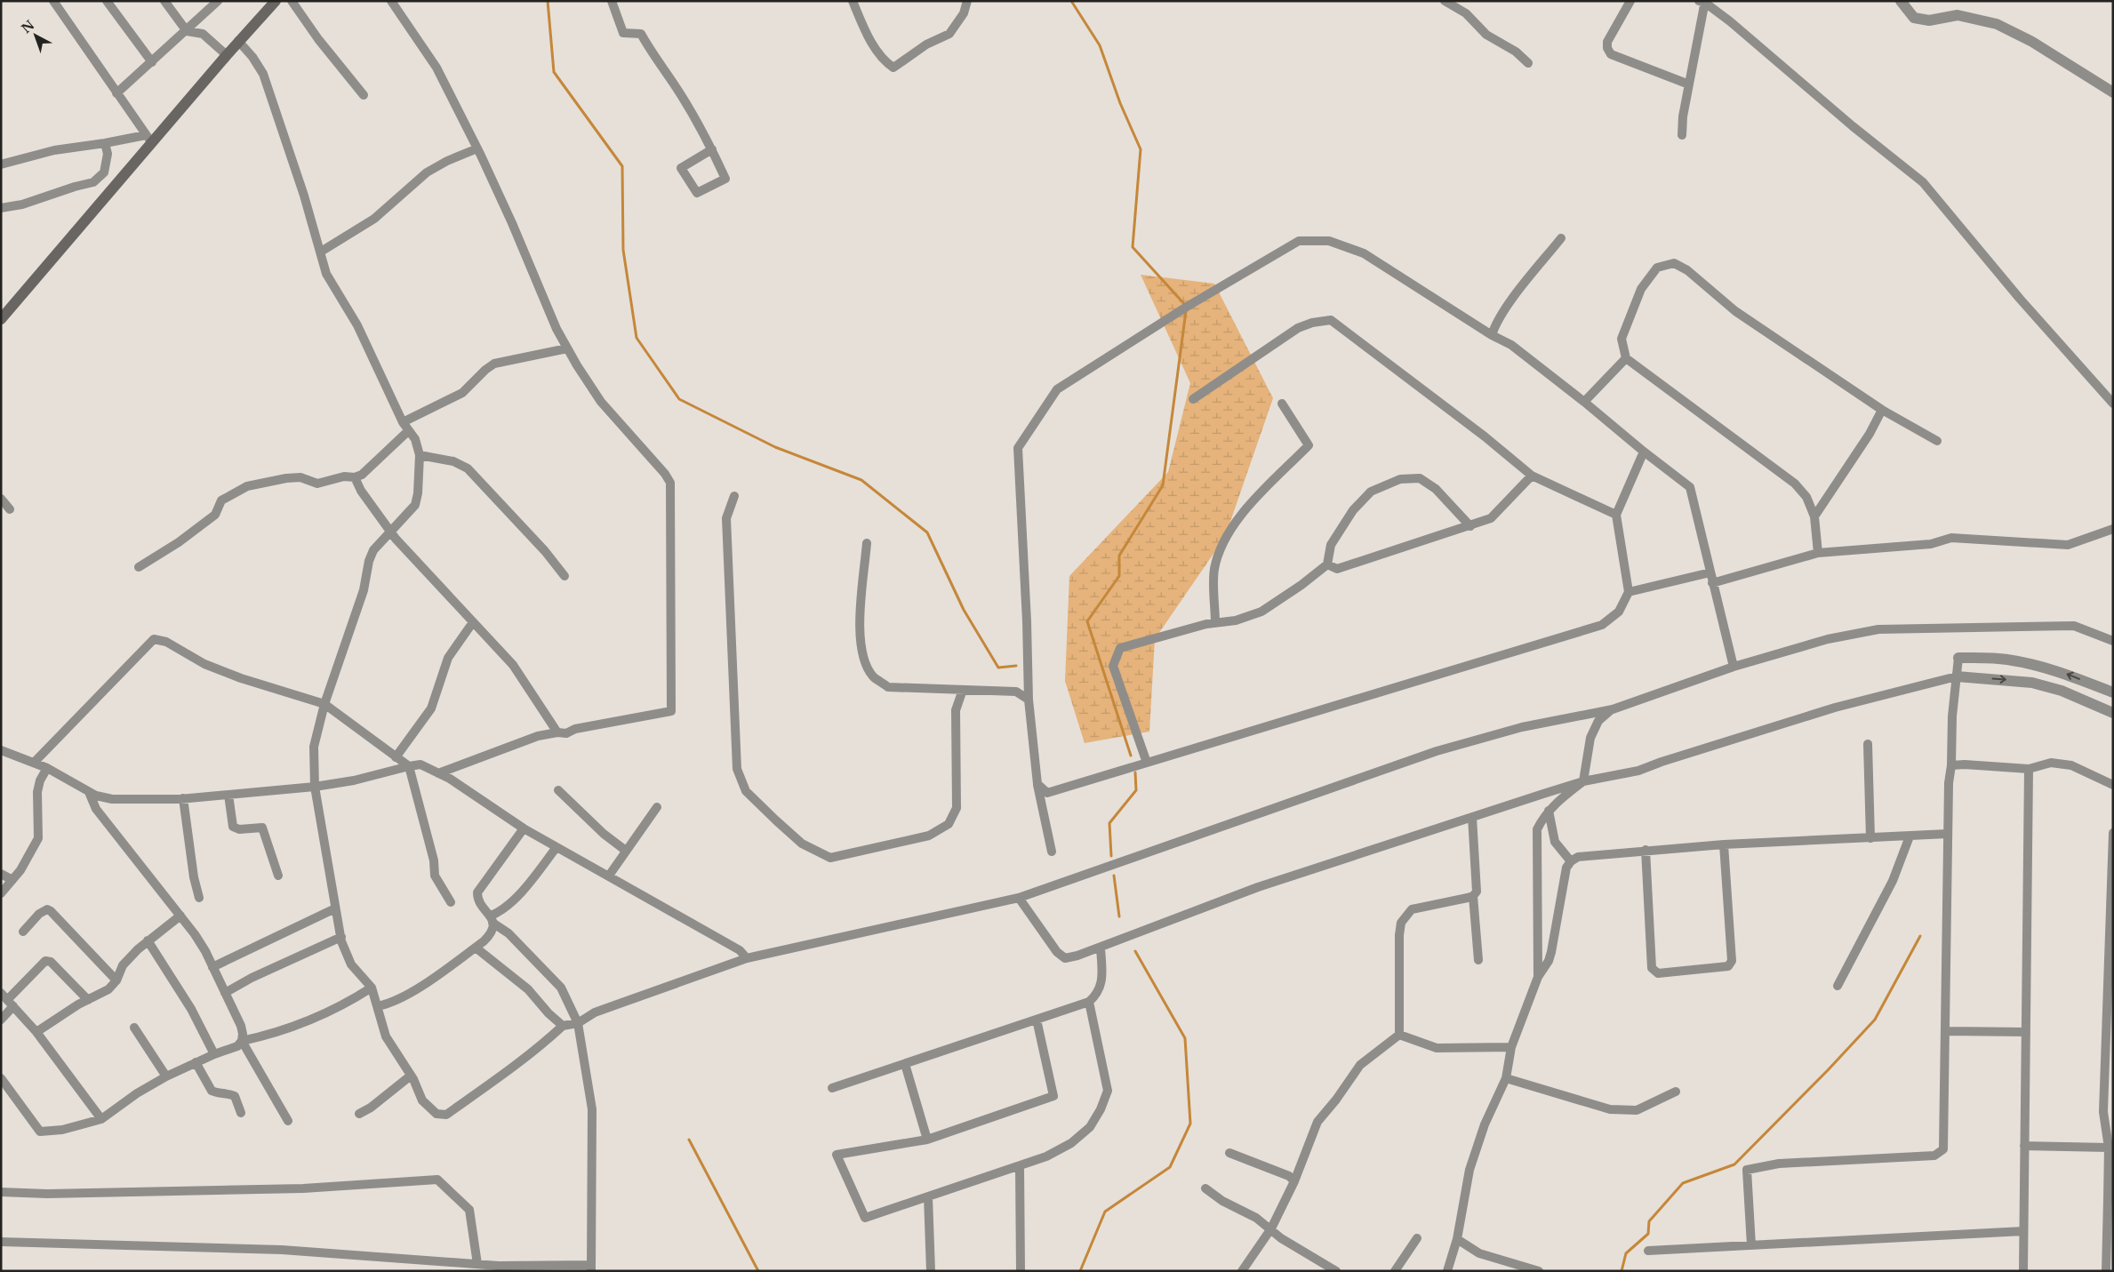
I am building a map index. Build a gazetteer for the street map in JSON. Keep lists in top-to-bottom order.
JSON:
{
  "north": "top left"
}
